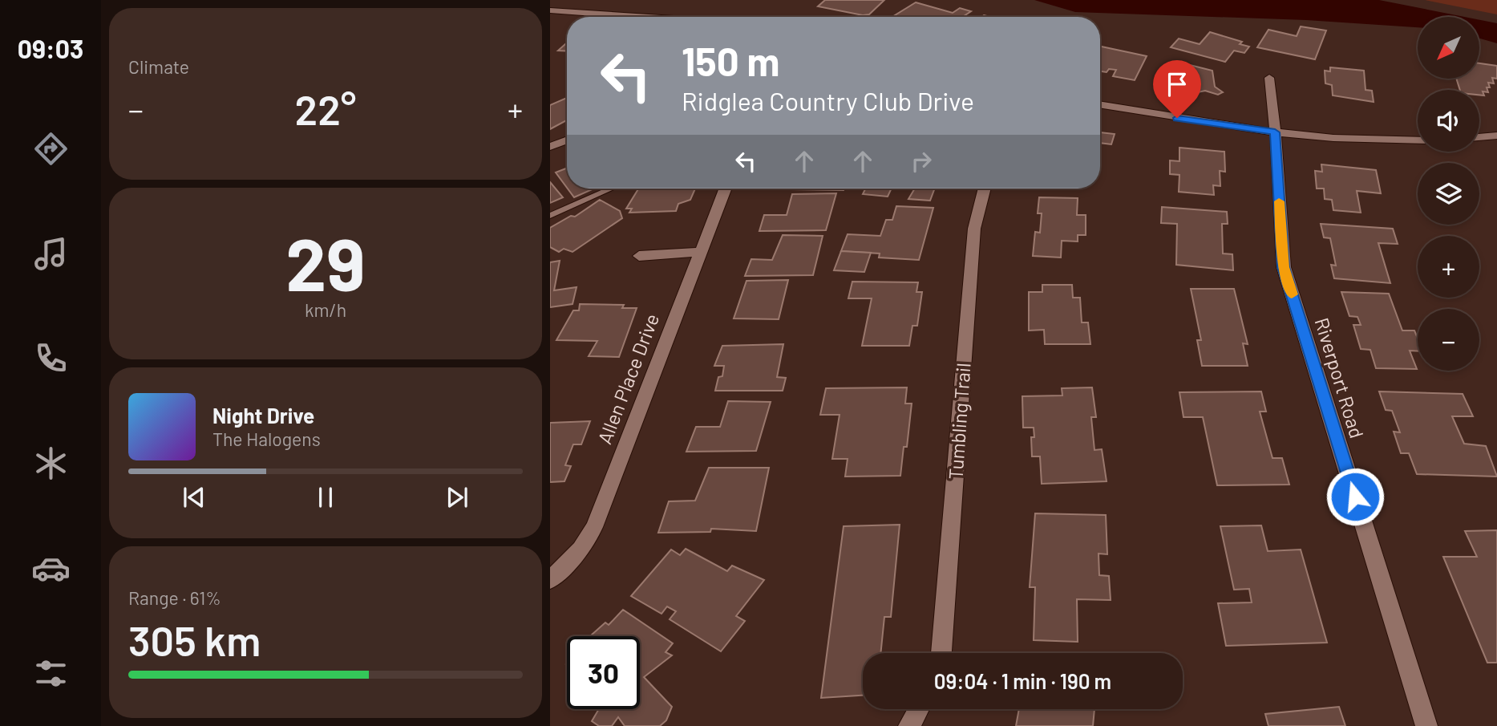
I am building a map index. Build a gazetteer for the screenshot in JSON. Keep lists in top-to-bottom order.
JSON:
{
  "streets": {
    "street": ["Riverport Road", "Allen Place Drive", "Tumbling Trail"]
  },
  "north": "bottom left",
  "page": {
    "tabs": "09:03",
    "tile": [
      "Climate",
      ["29", "km/h"],
      ["Range · 61%", "305 km"]
    ],
    "map_buttons": ["+", "−"],
    "turn": ["150 m", "Ridglea Country Club Drive"],
    "heat": ["−", "22°", "+"],
    "song": ["Night Drive", "The Halogens"],
    "limit": "30",
    "trip": "09:04 · 1 min · 190 m"
  }
}
